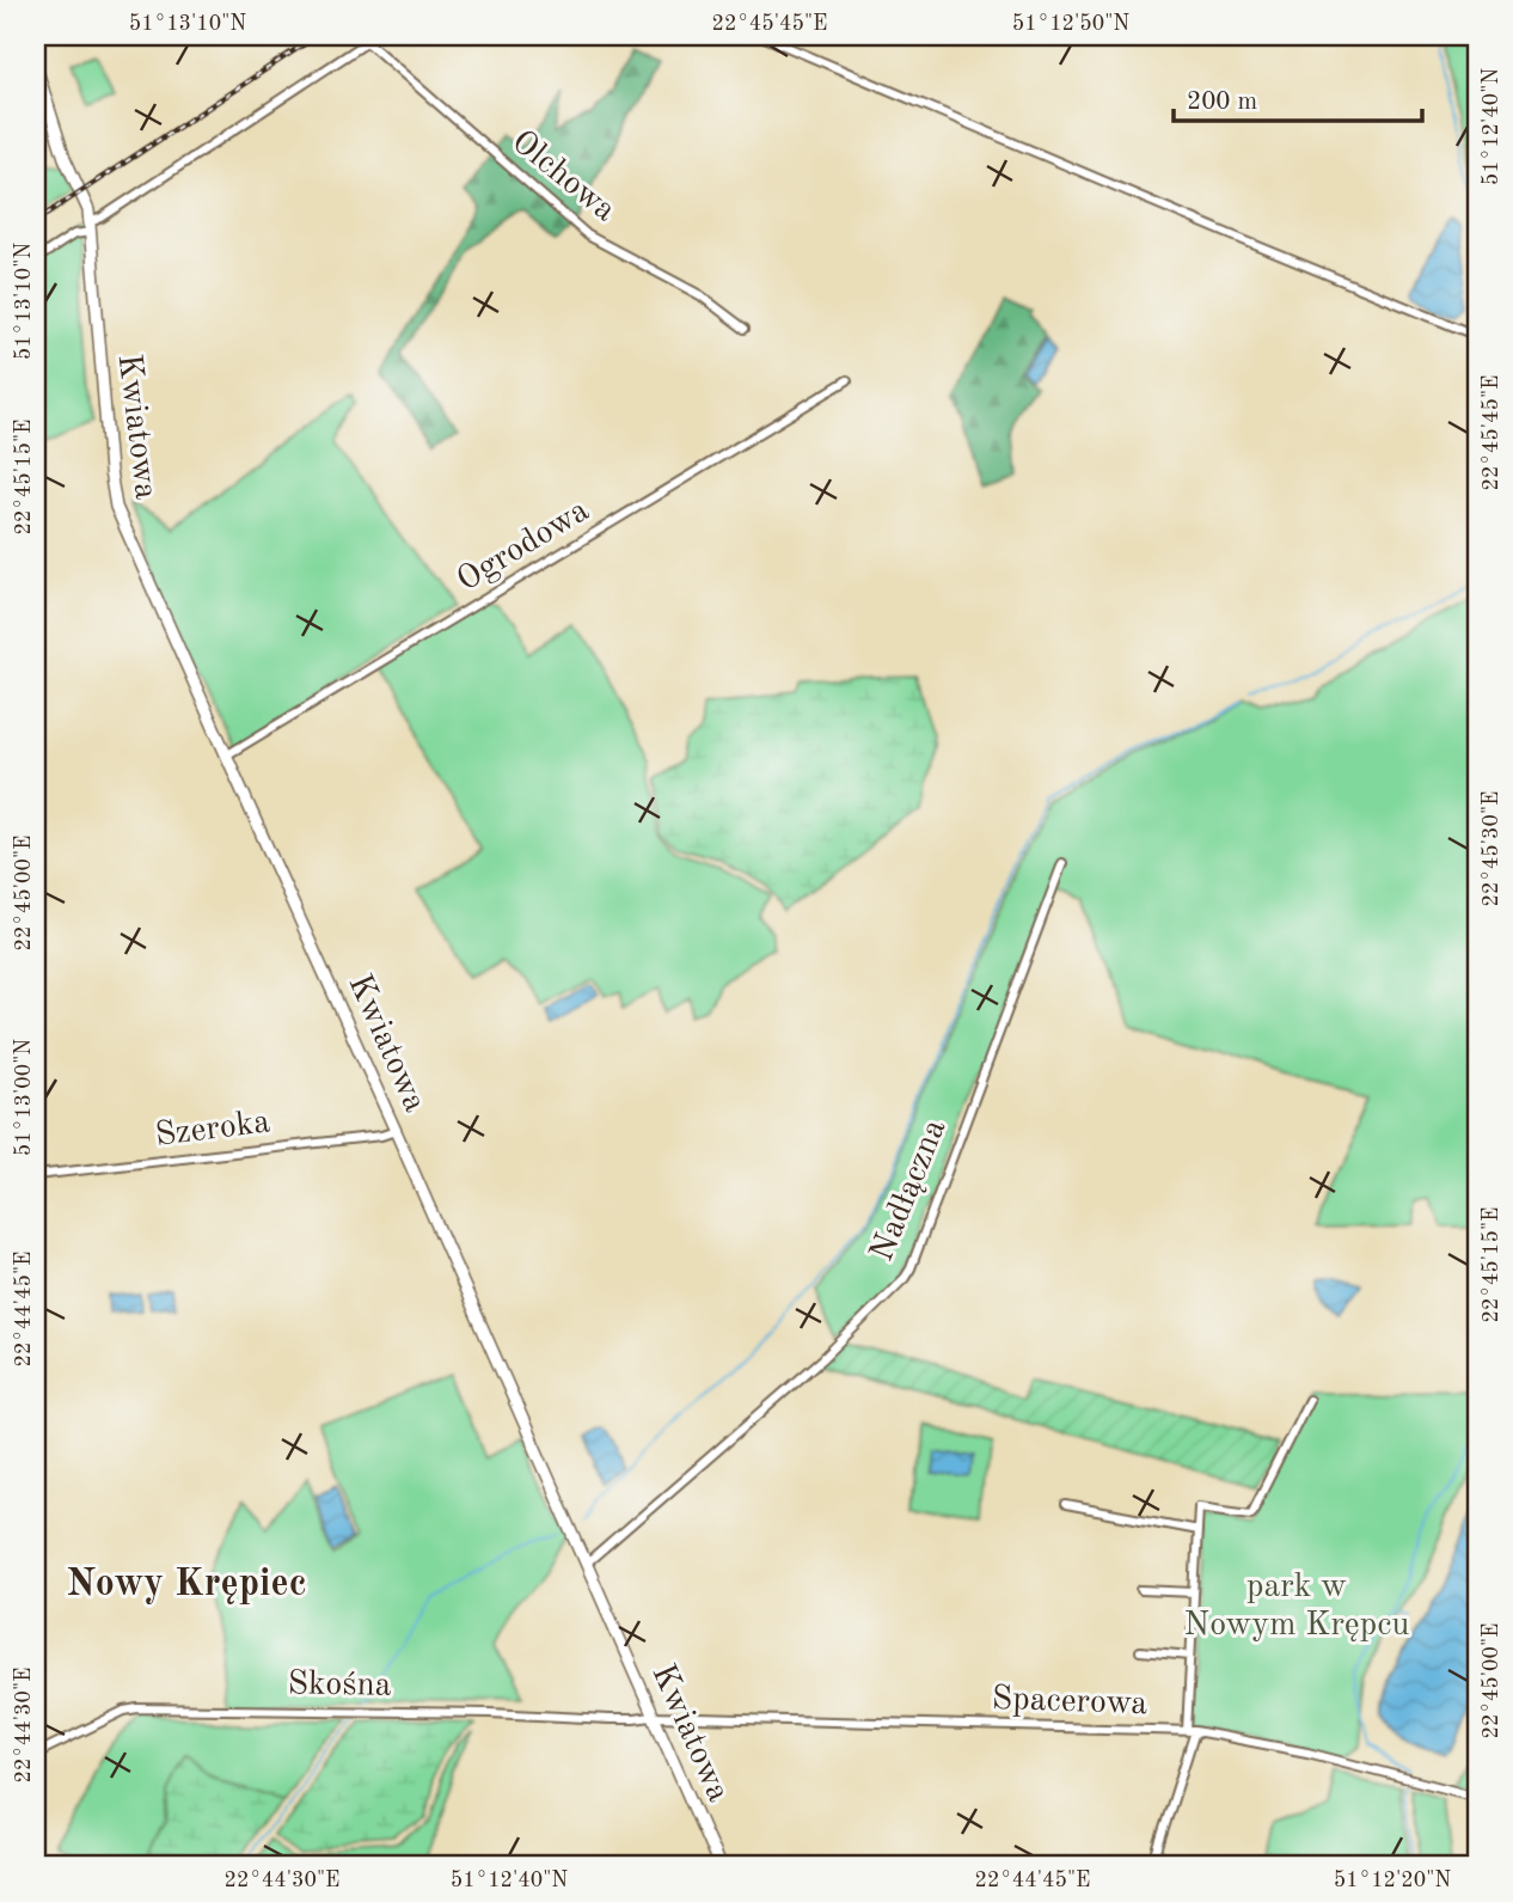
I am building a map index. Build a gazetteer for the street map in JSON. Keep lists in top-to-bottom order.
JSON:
{
  "streets": {
    "street": [
      "Olchowa",
      "Kwiatowa",
      "Ogrodowa",
      "Szeroka",
      "Nadłączna",
      "Skośna",
      "Spacerowa"
    ]
  },
  "crossings": [
    ["Kwiatowa", "Ogrodowa"],
    ["Kwiatowa", "Szeroka"],
    ["Kwiatowa", "Nadłączna"],
    ["Kwiatowa", "Skośna"],
    ["Kwiatowa", "Spacerowa"],
    ["Skośna", "Spacerowa"]
  ],
  "districts": ["Nowy Krępiec"],
  "parks": ["park w Nowym Krępcu"],
  "scale_bar": "200 m",
  "coordinates": [
    "51°13'10\"N",
    "22°45'45\"E",
    "51°12'50\"N",
    "51°12'40\"N",
    "22°45'15\"E",
    "22°45'30\"E",
    "22°45'00\"E",
    "51°13'00\"N",
    "22°44'45\"E",
    "22°44'30\"E",
    "51°12'20\"N"
  ]
}
